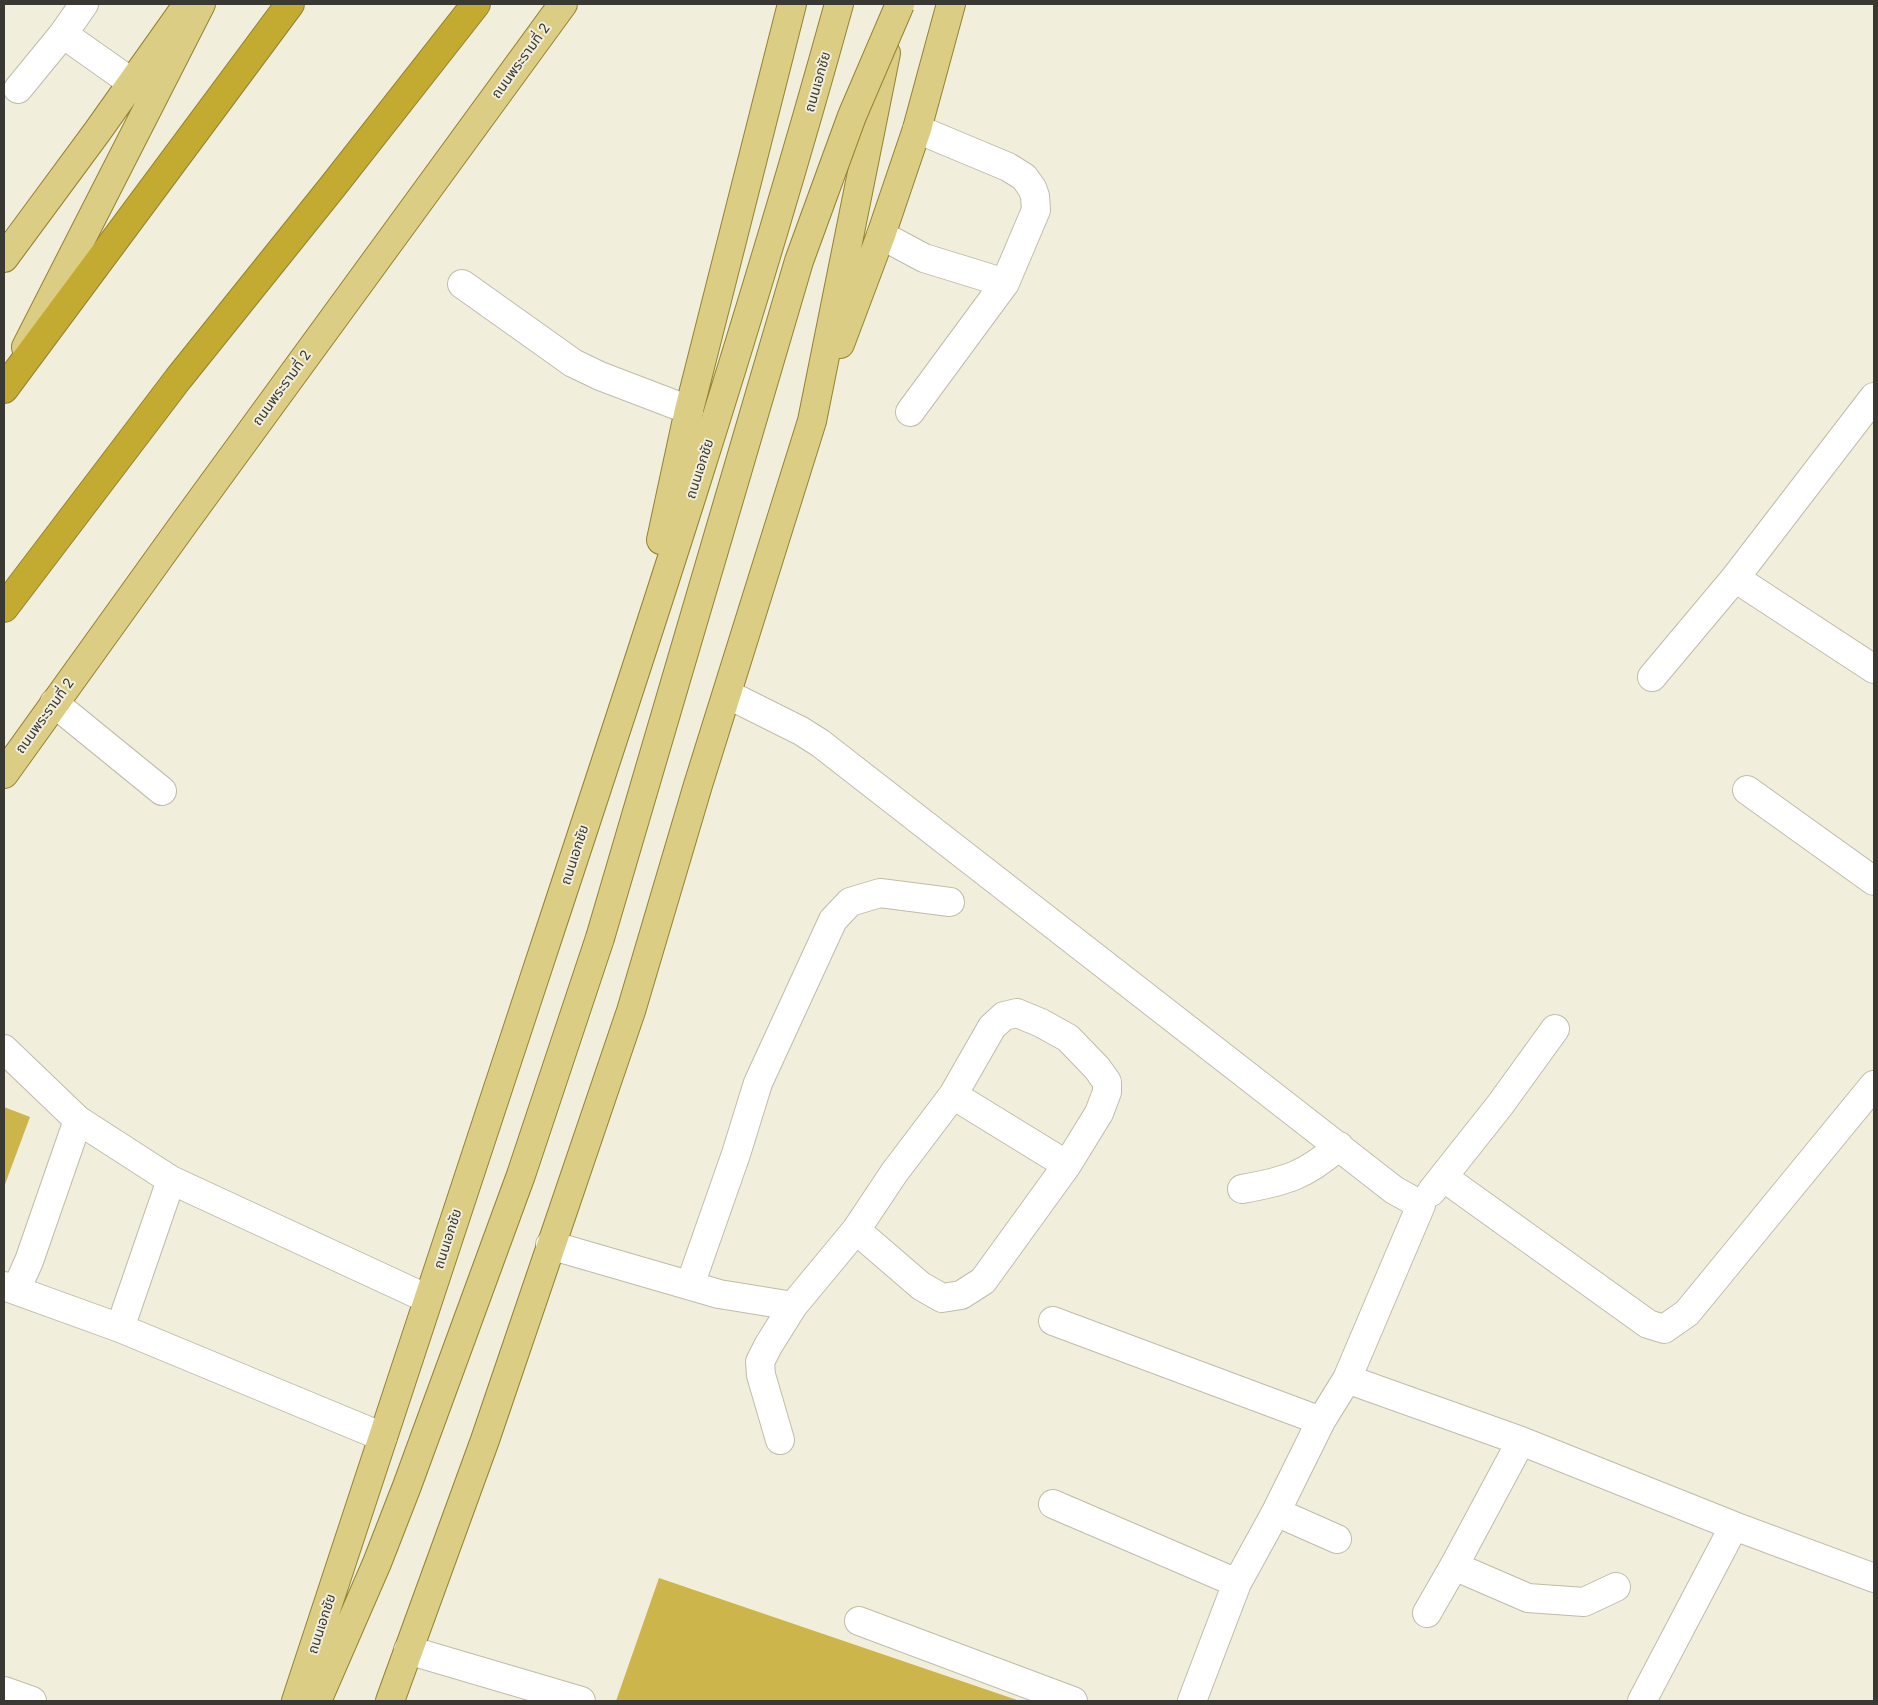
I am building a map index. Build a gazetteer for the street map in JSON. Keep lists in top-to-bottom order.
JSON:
{
  "streets": {
    "main road": ["ถนนพระรามที่ 2", "ถนนเอกชัย"]
  }
}
